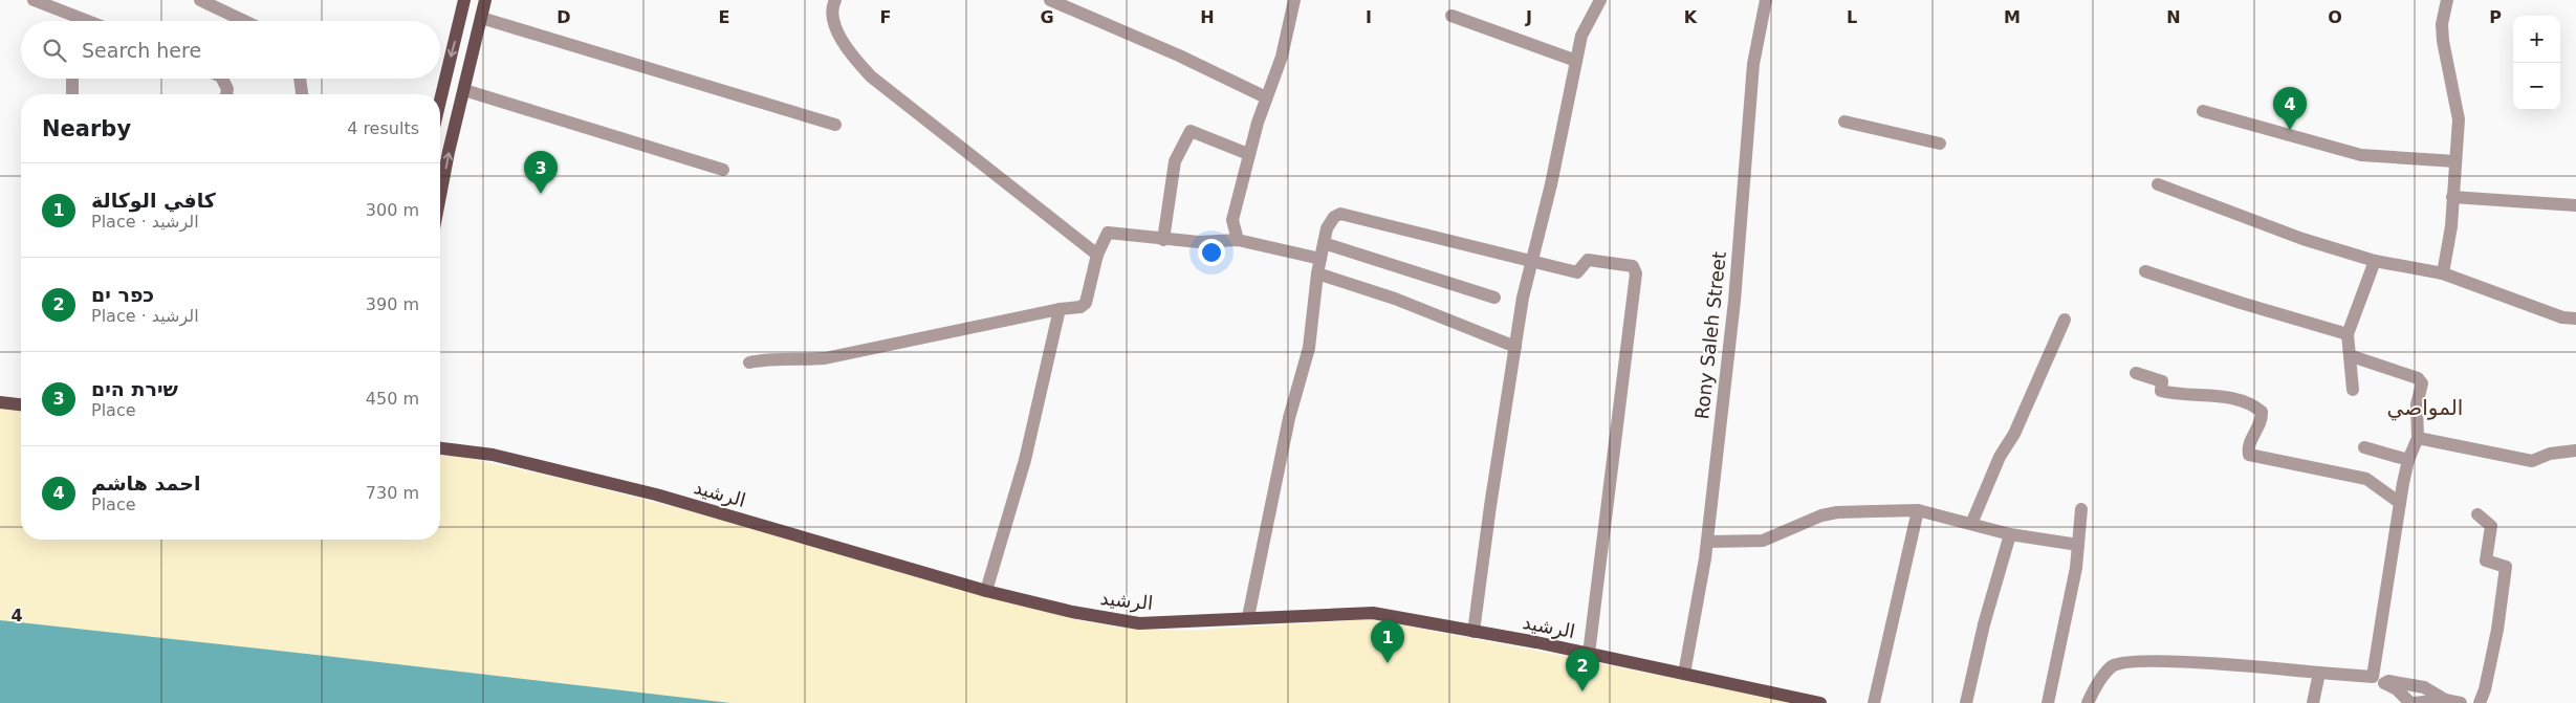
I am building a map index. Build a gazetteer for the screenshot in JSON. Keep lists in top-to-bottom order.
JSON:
{
  "streets": {
    "main road": ["الرشيد"],
    "street": ["Rony Saleh Street"]
  },
  "crossings": [
    ["Rony Saleh Street", "الرشيد"]
  ],
  "districts": ["المواصي"],
  "page": {
    "map_buttons": ["+", "−"],
    "search": "Search here",
    "pins": [
      "4",
      "3",
      "1",
      "2"
    ],
    "heading": ["Nearby", "4 results"],
    "list": [
      {
        "mark": "1",
        "name": "كافي الوكالة",
        "note": "Place · الرشيد",
        "value": "300 m"
      },
      {
        "mark": "2",
        "name": "כפר ים",
        "note": "Place · الرشيد",
        "value": "390 m"
      },
      {
        "mark": "3",
        "name": "שירת הים",
        "note": "Place",
        "value": "450 m"
      },
      {
        "mark": "4",
        "name": "احمد هاشم",
        "note": "Place",
        "value": "730 m"
      }
    ]
  },
  "grid": {
    "columns": [
      "D",
      "E",
      "F",
      "G",
      "H",
      "I",
      "J",
      "K",
      "L",
      "M",
      "N",
      "O",
      "P"
    ],
    "rows": ["4"]
  }
}
